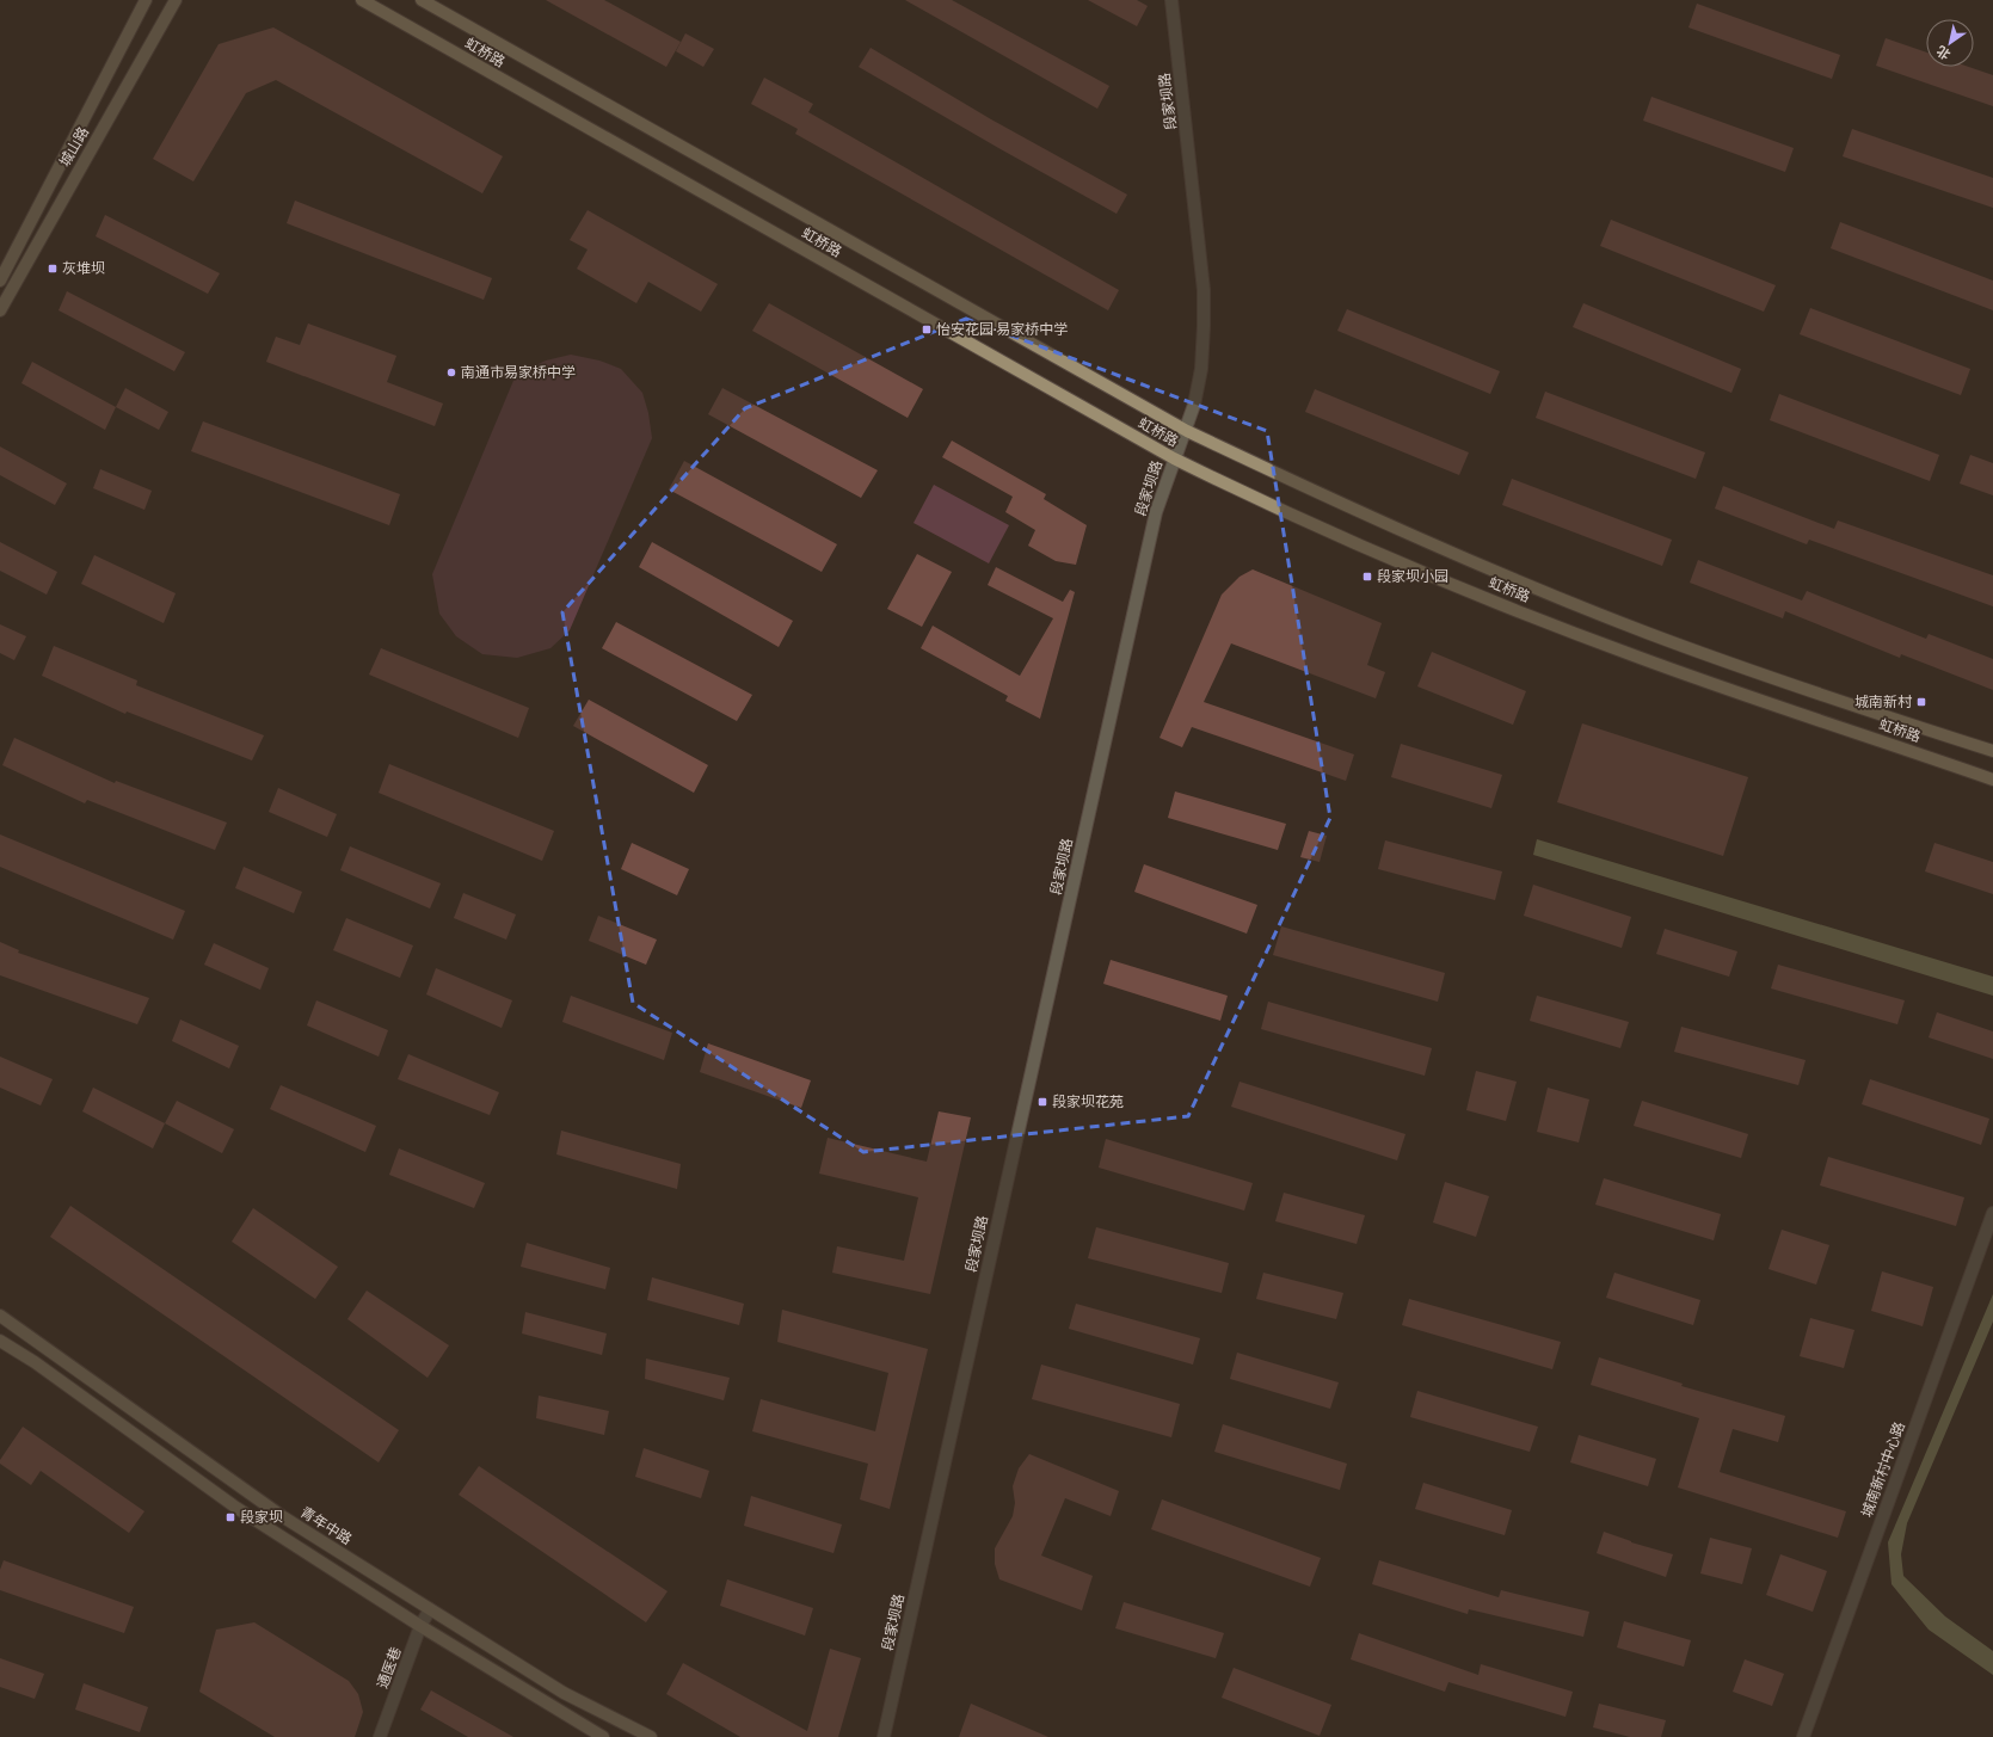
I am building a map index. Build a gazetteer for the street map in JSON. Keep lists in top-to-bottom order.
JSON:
{
  "streets": {
    "main road": ["虹桥路", "城山路", "青年中路"],
    "street": ["段家坝路", "城南新村中心路", "通医巷"]
  },
  "crossings": [
    ["虹桥路", "段家坝路"],
    ["青年中路", "通医巷"]
  ],
  "places": {
    "transit": [
      "灰堆坝",
      "怡安花园·易家桥中学",
      "段家坝小园",
      "城南新村",
      "段家坝花苑",
      "段家坝"
    ],
    "other": ["南通市易家桥中学"]
  },
  "north": "bottom left"
}
